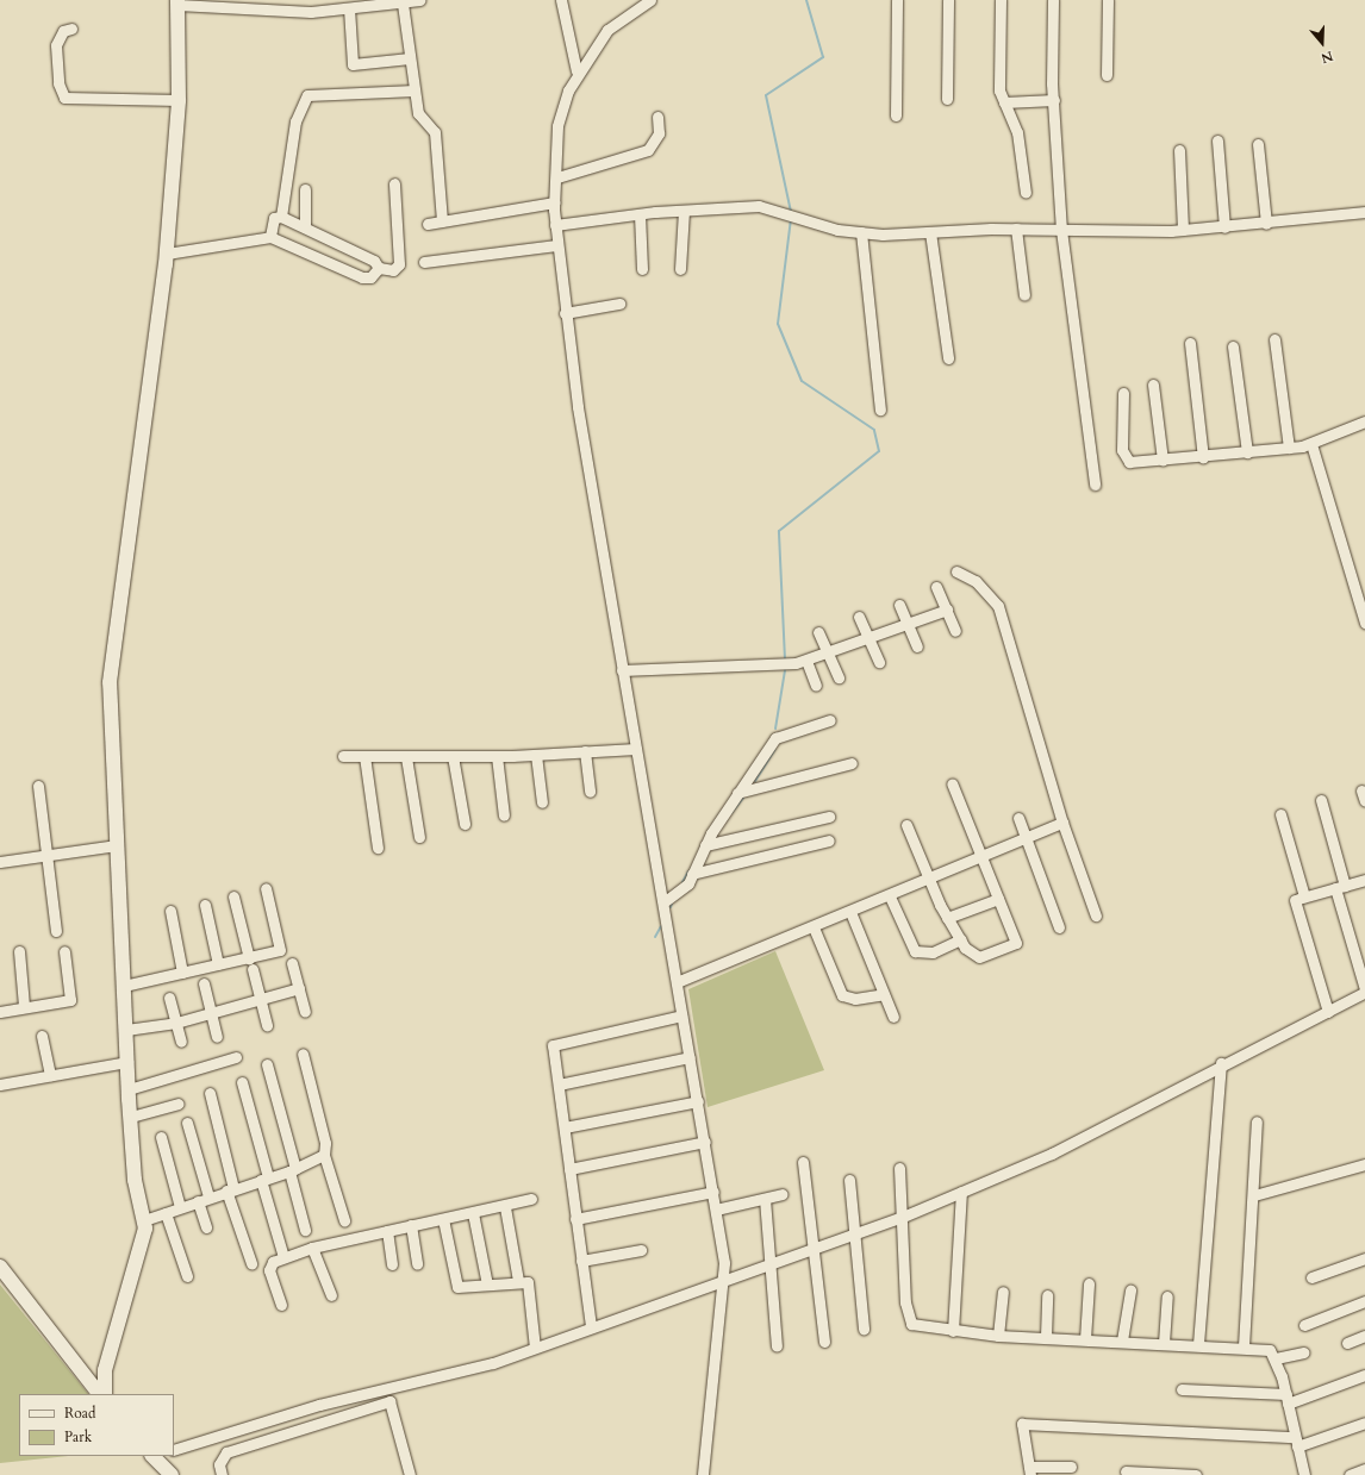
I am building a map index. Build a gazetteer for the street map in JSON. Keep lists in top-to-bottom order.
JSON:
{
  "legend": ["Road", "Park"],
  "north": "bottom"
}
